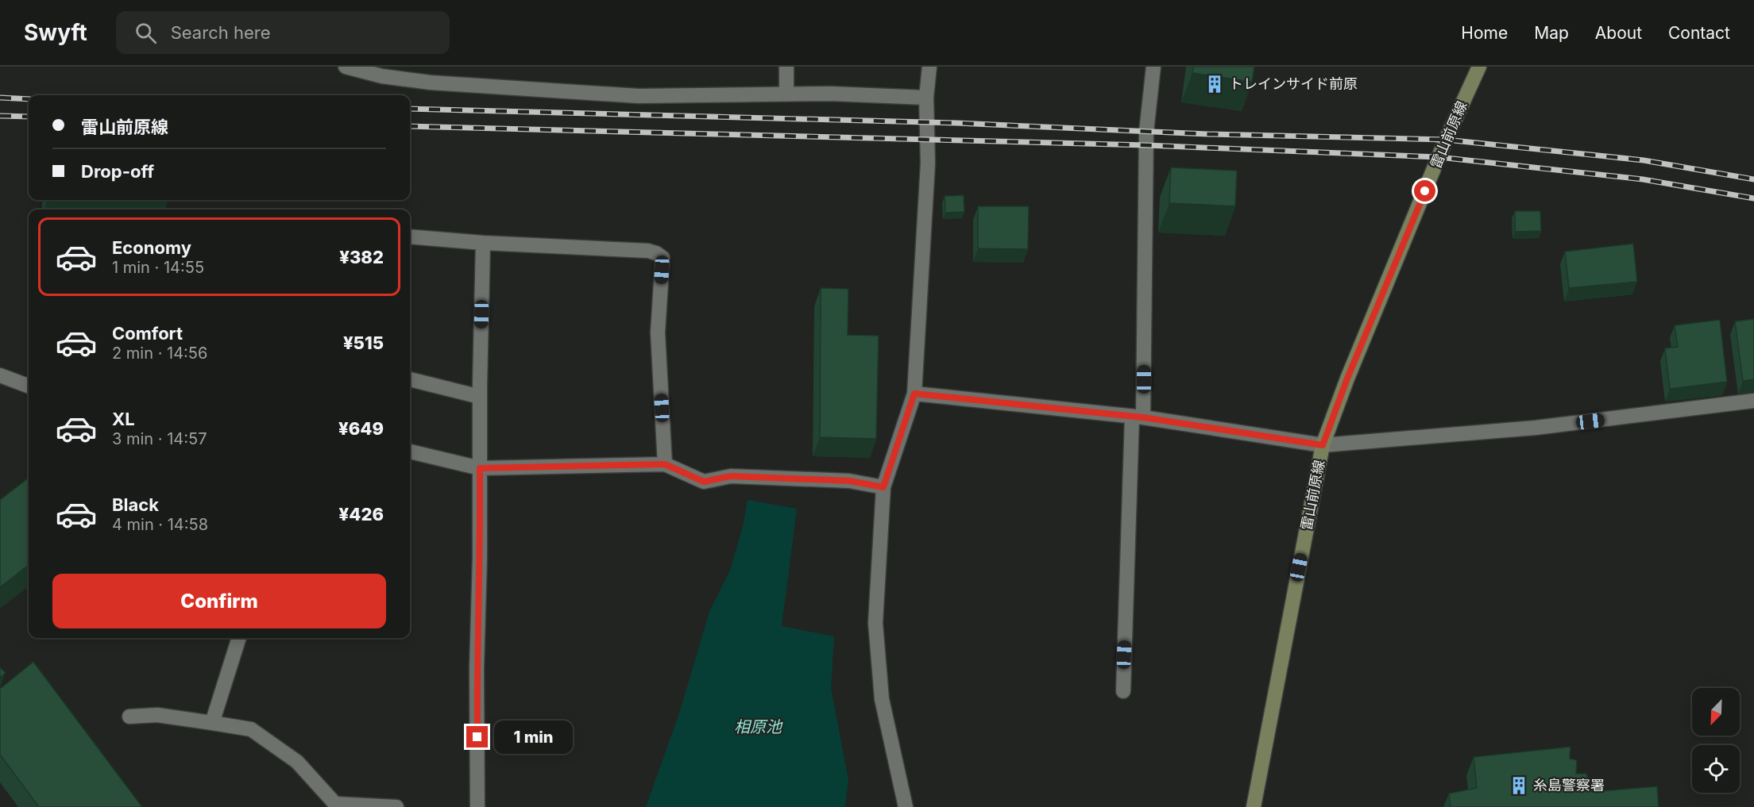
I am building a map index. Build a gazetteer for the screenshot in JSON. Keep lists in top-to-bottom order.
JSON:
{
  "streets": {
    "main road": ["雷山前原線"]
  },
  "water": ["相原池"],
  "places": {
    "building": ["トレインサイド前原", "糸島警察署"]
  },
  "north": "bottom left",
  "page": {
    "header": "Swyft",
    "search": "Search here",
    "nav": [
      "Home",
      "Map",
      "About",
      "Contact"
    ],
    "banner": ["雷山前原線", "Drop-off"],
    "list": [
      {
        "name": "Economy",
        "note": "1 min · 14:55",
        "value": "¥382"
      },
      {
        "name": "Comfort",
        "note": "2 min · 14:56",
        "value": "¥515"
      },
      {
        "name": "XL",
        "note": "3 min · 14:57",
        "value": "¥649"
      },
      {
        "name": "Black",
        "note": "4 min · 14:58",
        "value": "¥426"
      }
    ],
    "buttons": "Confirm",
    "bubble": "1 min"
  }
}
